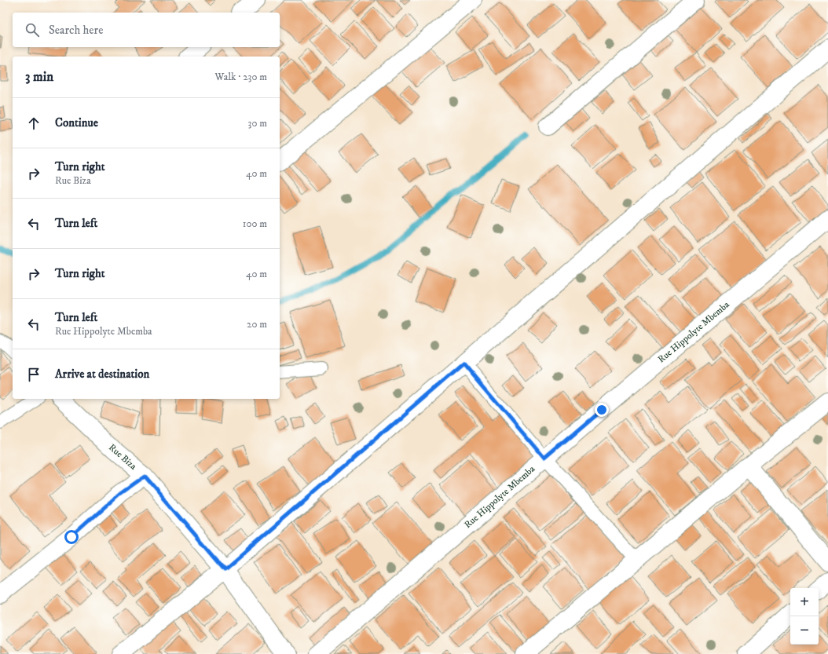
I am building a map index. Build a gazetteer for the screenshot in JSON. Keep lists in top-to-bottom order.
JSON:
{
  "streets": {
    "street": ["Rue Hippolyte Mbemba", "Rue Biza"]
  },
  "page": {
    "search": "Search here",
    "heading": ["3 min", "Walk · 230 m"],
    "list": [
      ["Continue", "30 m"],
      ["Turn right", "Rue Biza", "40 m"],
      ["Turn left", "100 m"],
      ["Turn right", "40 m"],
      ["Turn left", "Rue Hippolyte Mbemba", "20 m"],
      "Arrive at destination"
    ],
    "map_buttons": ["+", "−"]
  }
}
